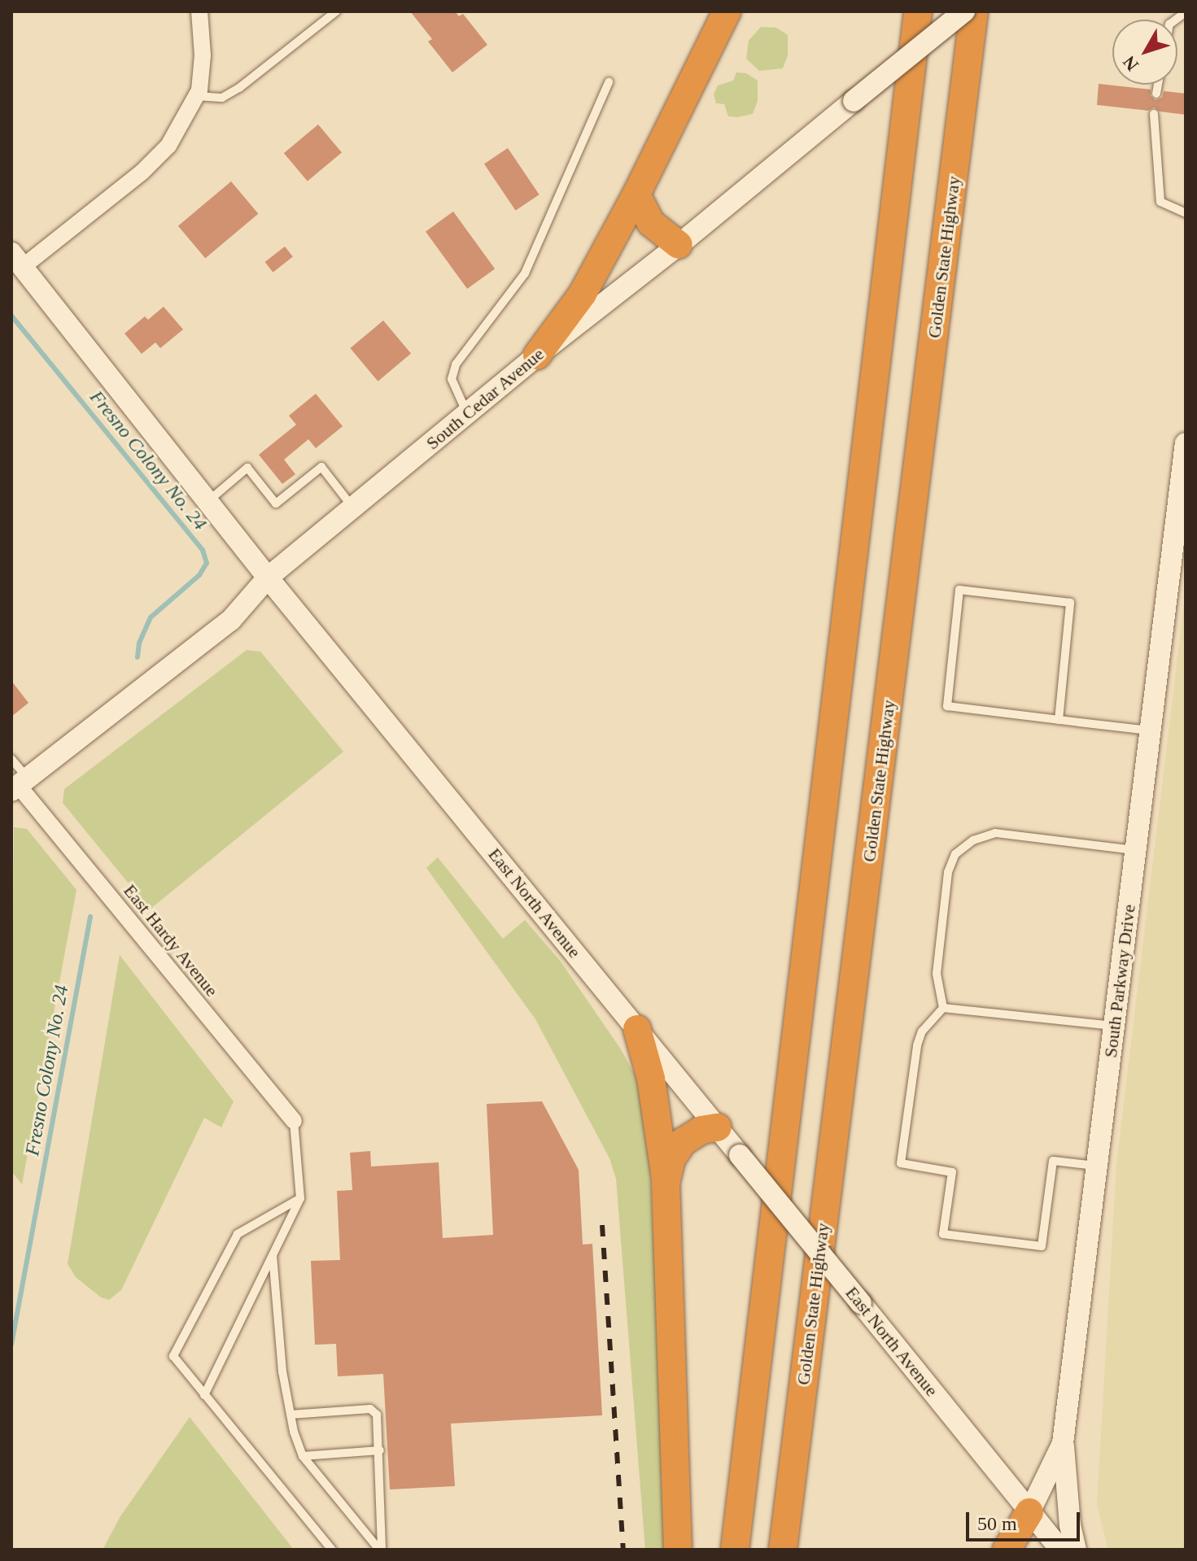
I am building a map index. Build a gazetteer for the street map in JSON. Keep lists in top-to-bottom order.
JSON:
{
  "streets": {
    "highway": ["Golden State Highway"],
    "street": [
      "South Cedar Avenue",
      "East North Avenue",
      "East Hardy Avenue",
      "South Parkway Drive"
    ]
  },
  "crossings": [
    ["South Cedar Avenue", "East North Avenue"],
    ["South Cedar Avenue", "East Hardy Avenue"],
    ["East North Avenue", "South Parkway Drive"]
  ],
  "water": ["Fresno Colony No. 24"],
  "scale_bar": "50 m",
  "north": "bottom left"
}
